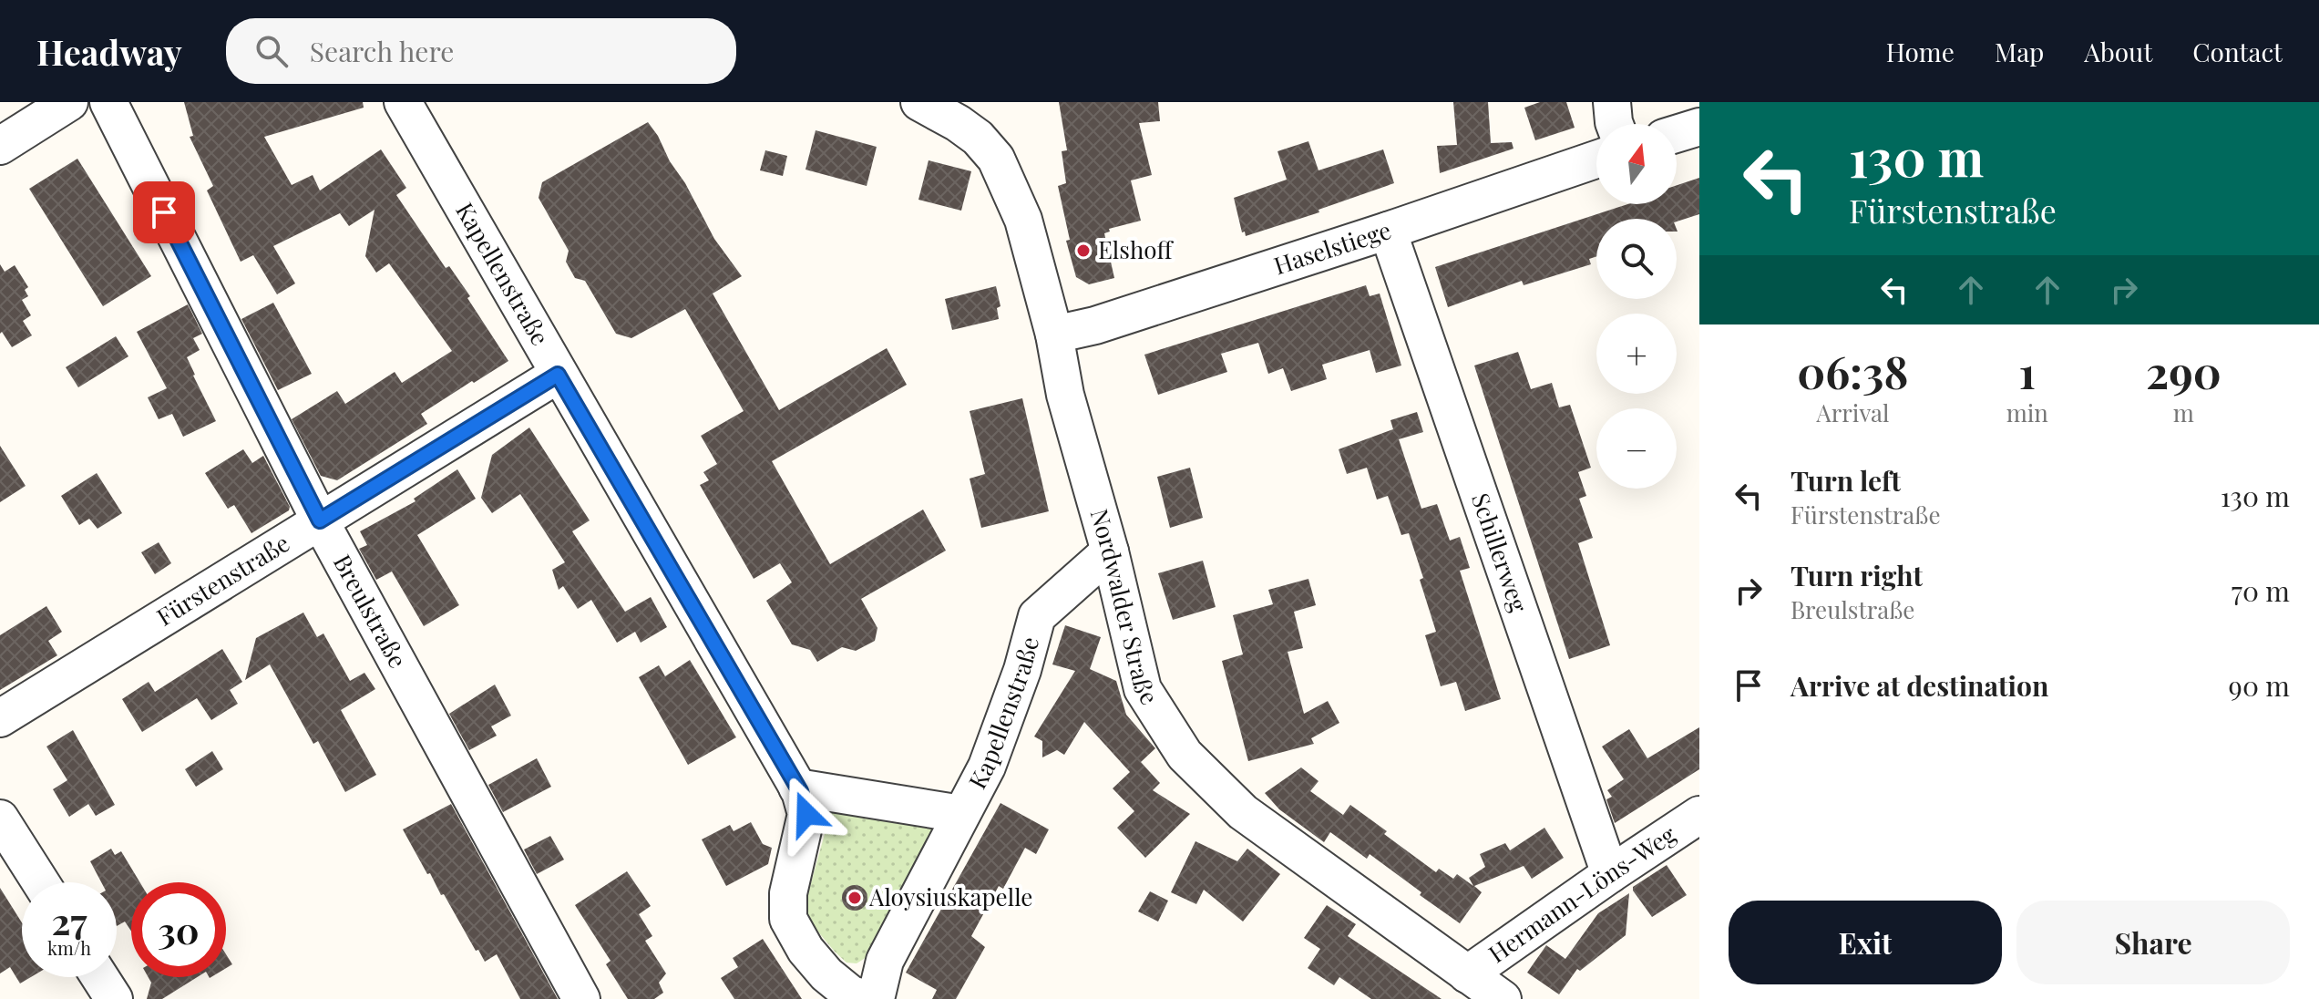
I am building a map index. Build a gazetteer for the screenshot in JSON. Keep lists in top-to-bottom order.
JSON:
{
  "streets": {
    "street": [
      "Haselstiege",
      "Kapellenstraße",
      "Schillerweg",
      "Fürstenstraße",
      "Nordwalder Straße",
      "Breulstraße",
      "Hermann-Löns-Weg"
    ]
  },
  "crossings": [
    ["Haselstiege", "Schillerweg"],
    ["Haselstiege", "Nordwalder Straße"],
    ["Kapellenstraße", "Fürstenstraße"],
    ["Kapellenstraße", "Nordwalder Straße"],
    ["Schillerweg", "Hermann-Löns-Weg"],
    ["Fürstenstraße", "Breulstraße"],
    ["Nordwalder Straße", "Hermann-Löns-Weg"]
  ],
  "places": ["Elshoff", "Aloysiuskapelle"],
  "north": "top",
  "page": {
    "header": "Headway",
    "search": "Search here",
    "nav": [
      "Home",
      "Map",
      "About",
      "Contact"
    ],
    "turn": ["130 m", "Fürstenstraße"],
    "map_buttons": ["+", "−"],
    "eta": [
      "06:38",
      "Arrival",
      "1",
      "min",
      "290",
      "m"
    ],
    "list": [
      {
        "name": "Turn left",
        "note": "Fürstenstraße",
        "value": "130 m"
      },
      {
        "name": "Turn right",
        "note": "Breulstraße",
        "value": "70 m"
      },
      {
        "name": "Arrive at destination",
        "value": "90 m"
      }
    ],
    "speed": "27 km/h",
    "limit": "30",
    "buttons": ["Exit", "Share"]
  }
}
